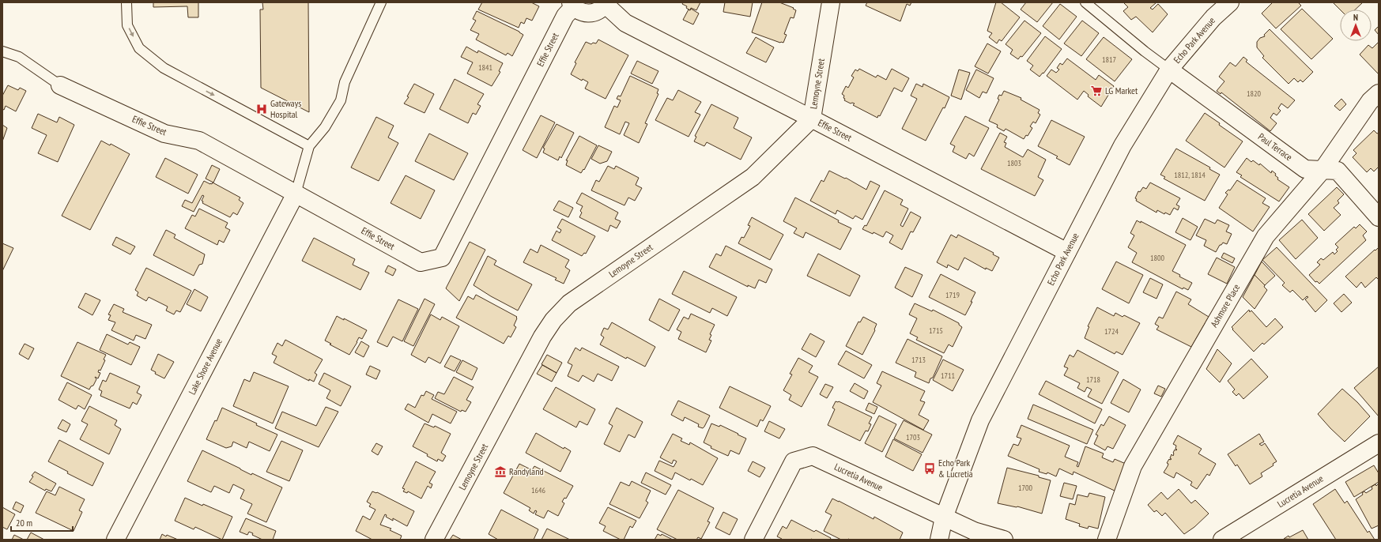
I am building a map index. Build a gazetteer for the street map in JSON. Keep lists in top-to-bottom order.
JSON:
{
  "streets": {
    "street": [
      "Echo Park Avenue",
      "Effie Street",
      "Lemoyne Street",
      "Paul Terrace",
      "Ashmore Place",
      "Lake Shore Avenue",
      "Lucretia Avenue"
    ]
  },
  "crossings": [
    ["Echo Park Avenue", "Effie Street"],
    ["Echo Park Avenue", "Paul Terrace"],
    ["Echo Park Avenue", "Lucretia Avenue"],
    ["Effie Street", "Lemoyne Street"],
    ["Effie Street", "Lake Shore Avenue"],
    ["Paul Terrace", "Ashmore Place"]
  ],
  "places": {
    "supermarket": ["LG Market"],
    "hospital": ["Gateways Hospital"],
    "bus stop": ["Echo Park & Lucretia"],
    "museum": ["Randyland"]
  },
  "house_numbers": [
    "1817",
    "1841",
    "1820",
    "1803",
    "1812, 1814",
    "1800",
    "1719",
    "1715",
    "1724",
    "1713",
    "1711",
    "1718",
    "1703",
    "1700",
    "1646"
  ],
  "scale_bar": "20 m",
  "north": "top"
}
